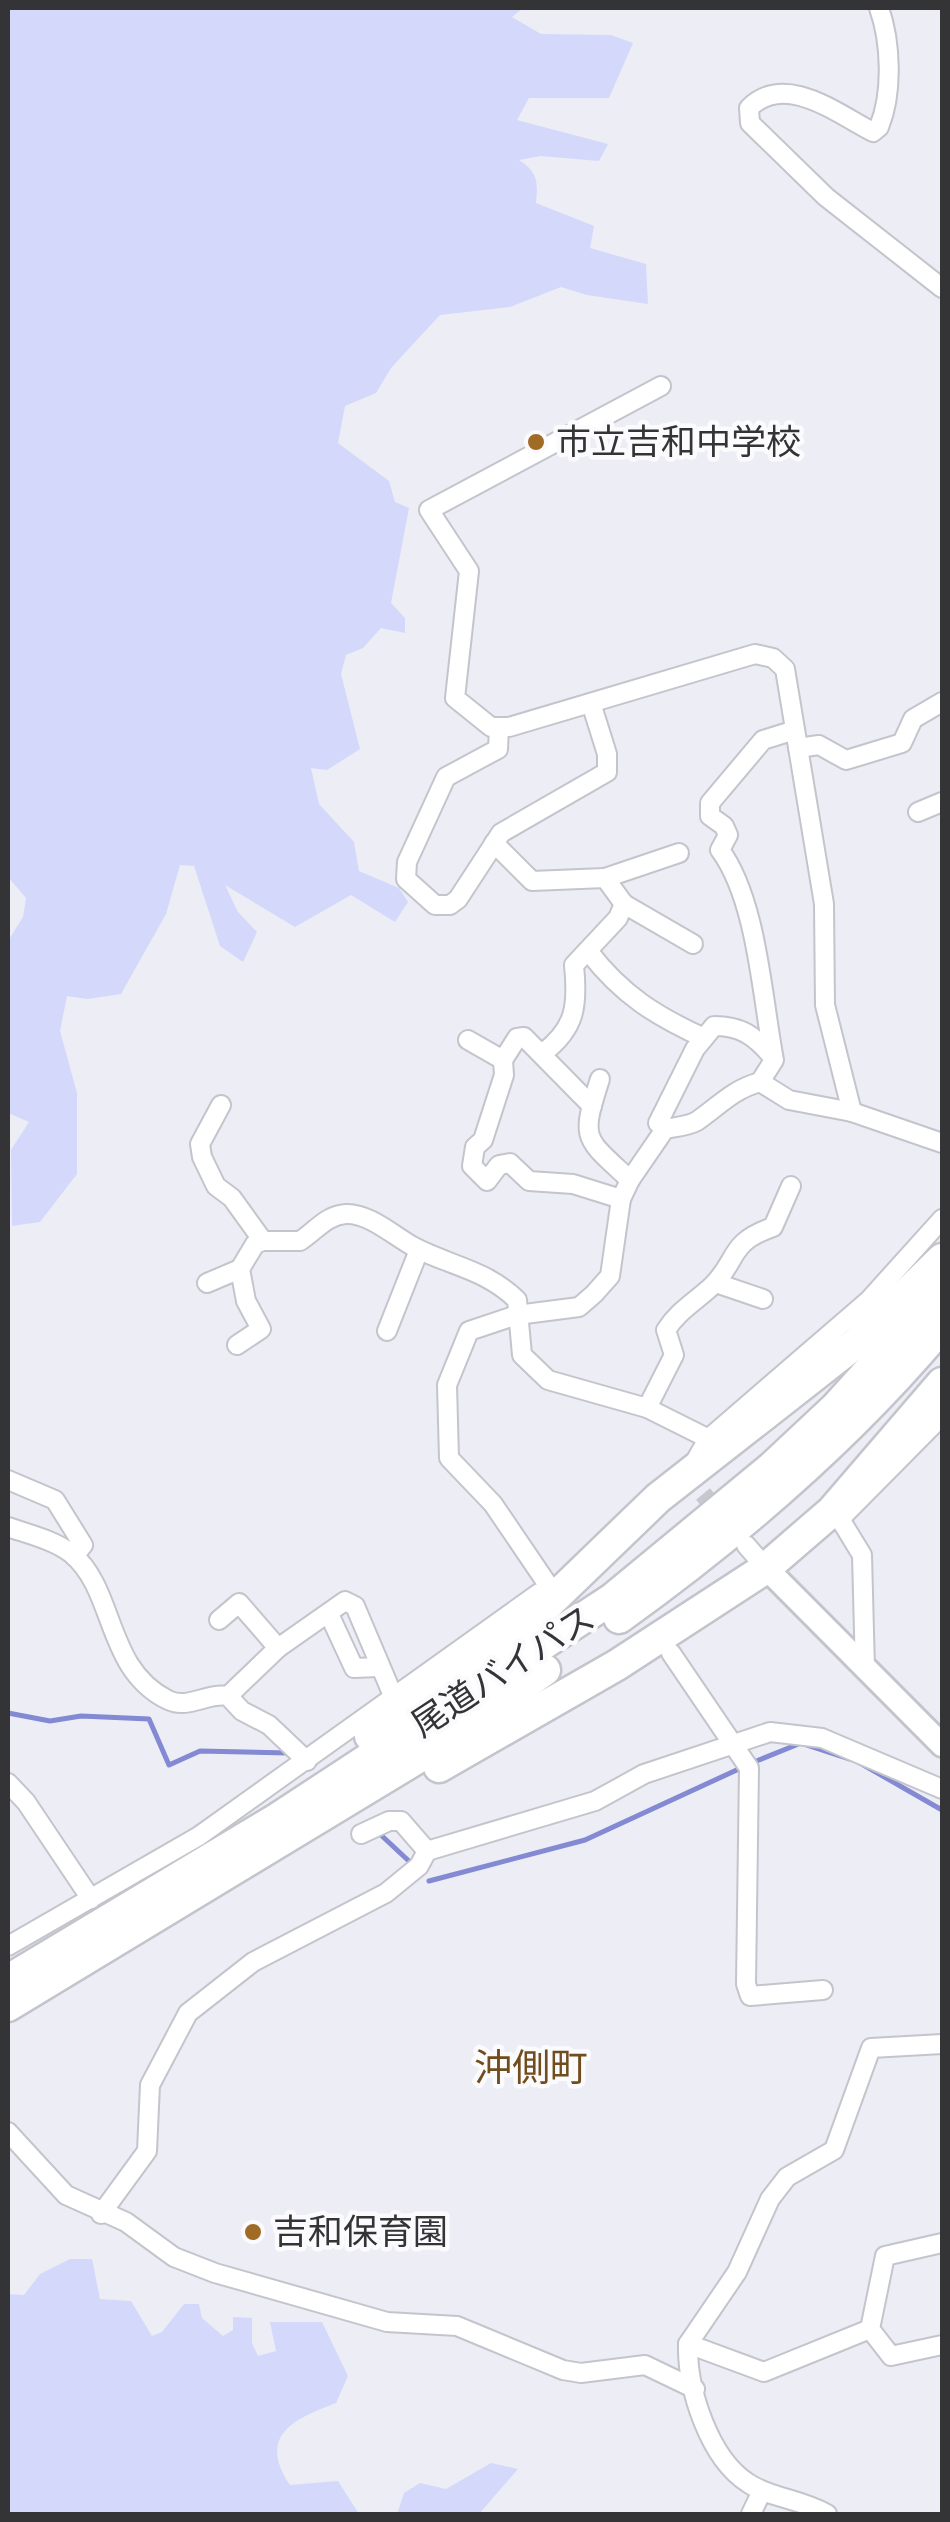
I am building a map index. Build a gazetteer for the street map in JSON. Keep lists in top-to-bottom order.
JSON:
{
  "streets": {
    "highway": ["尾道バイパス"]
  },
  "districts": ["沖側町"],
  "places": ["市立吉和中学校", "吉和保育園"]
}
